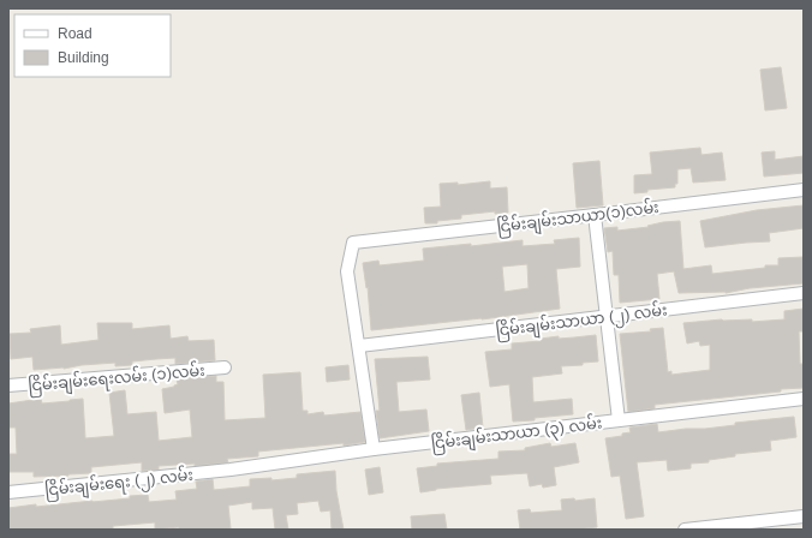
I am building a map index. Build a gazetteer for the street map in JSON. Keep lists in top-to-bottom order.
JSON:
{
  "streets": {
    "street": [
      "ငြိမ်းချမ်းသာယာ(၁)လမ်း",
      "ငြိမ်းချမ်းသာယာ (၂) လမ်း",
      "ငြိမ်းချမ်းရေးလမ်း (၁)လမ်း",
      "ငြိမ်းချမ်းသာယာ (၃) လမ်း",
      "ငြိမ်းချမ်းရေး (၂) လမ်း"
    ]
  },
  "crossings": [
    ["ငြိမ်းချမ်းသာယာ(၁)လမ်း", "ငြိမ်းချမ်းသာယာ (၂) လမ်း"],
    ["ငြိမ်းချမ်းသာယာ (၃) လမ်း", "ငြိမ်းချမ်းရေး (၂) လမ်း"]
  ],
  "legend": ["Road", "Building"]
}
